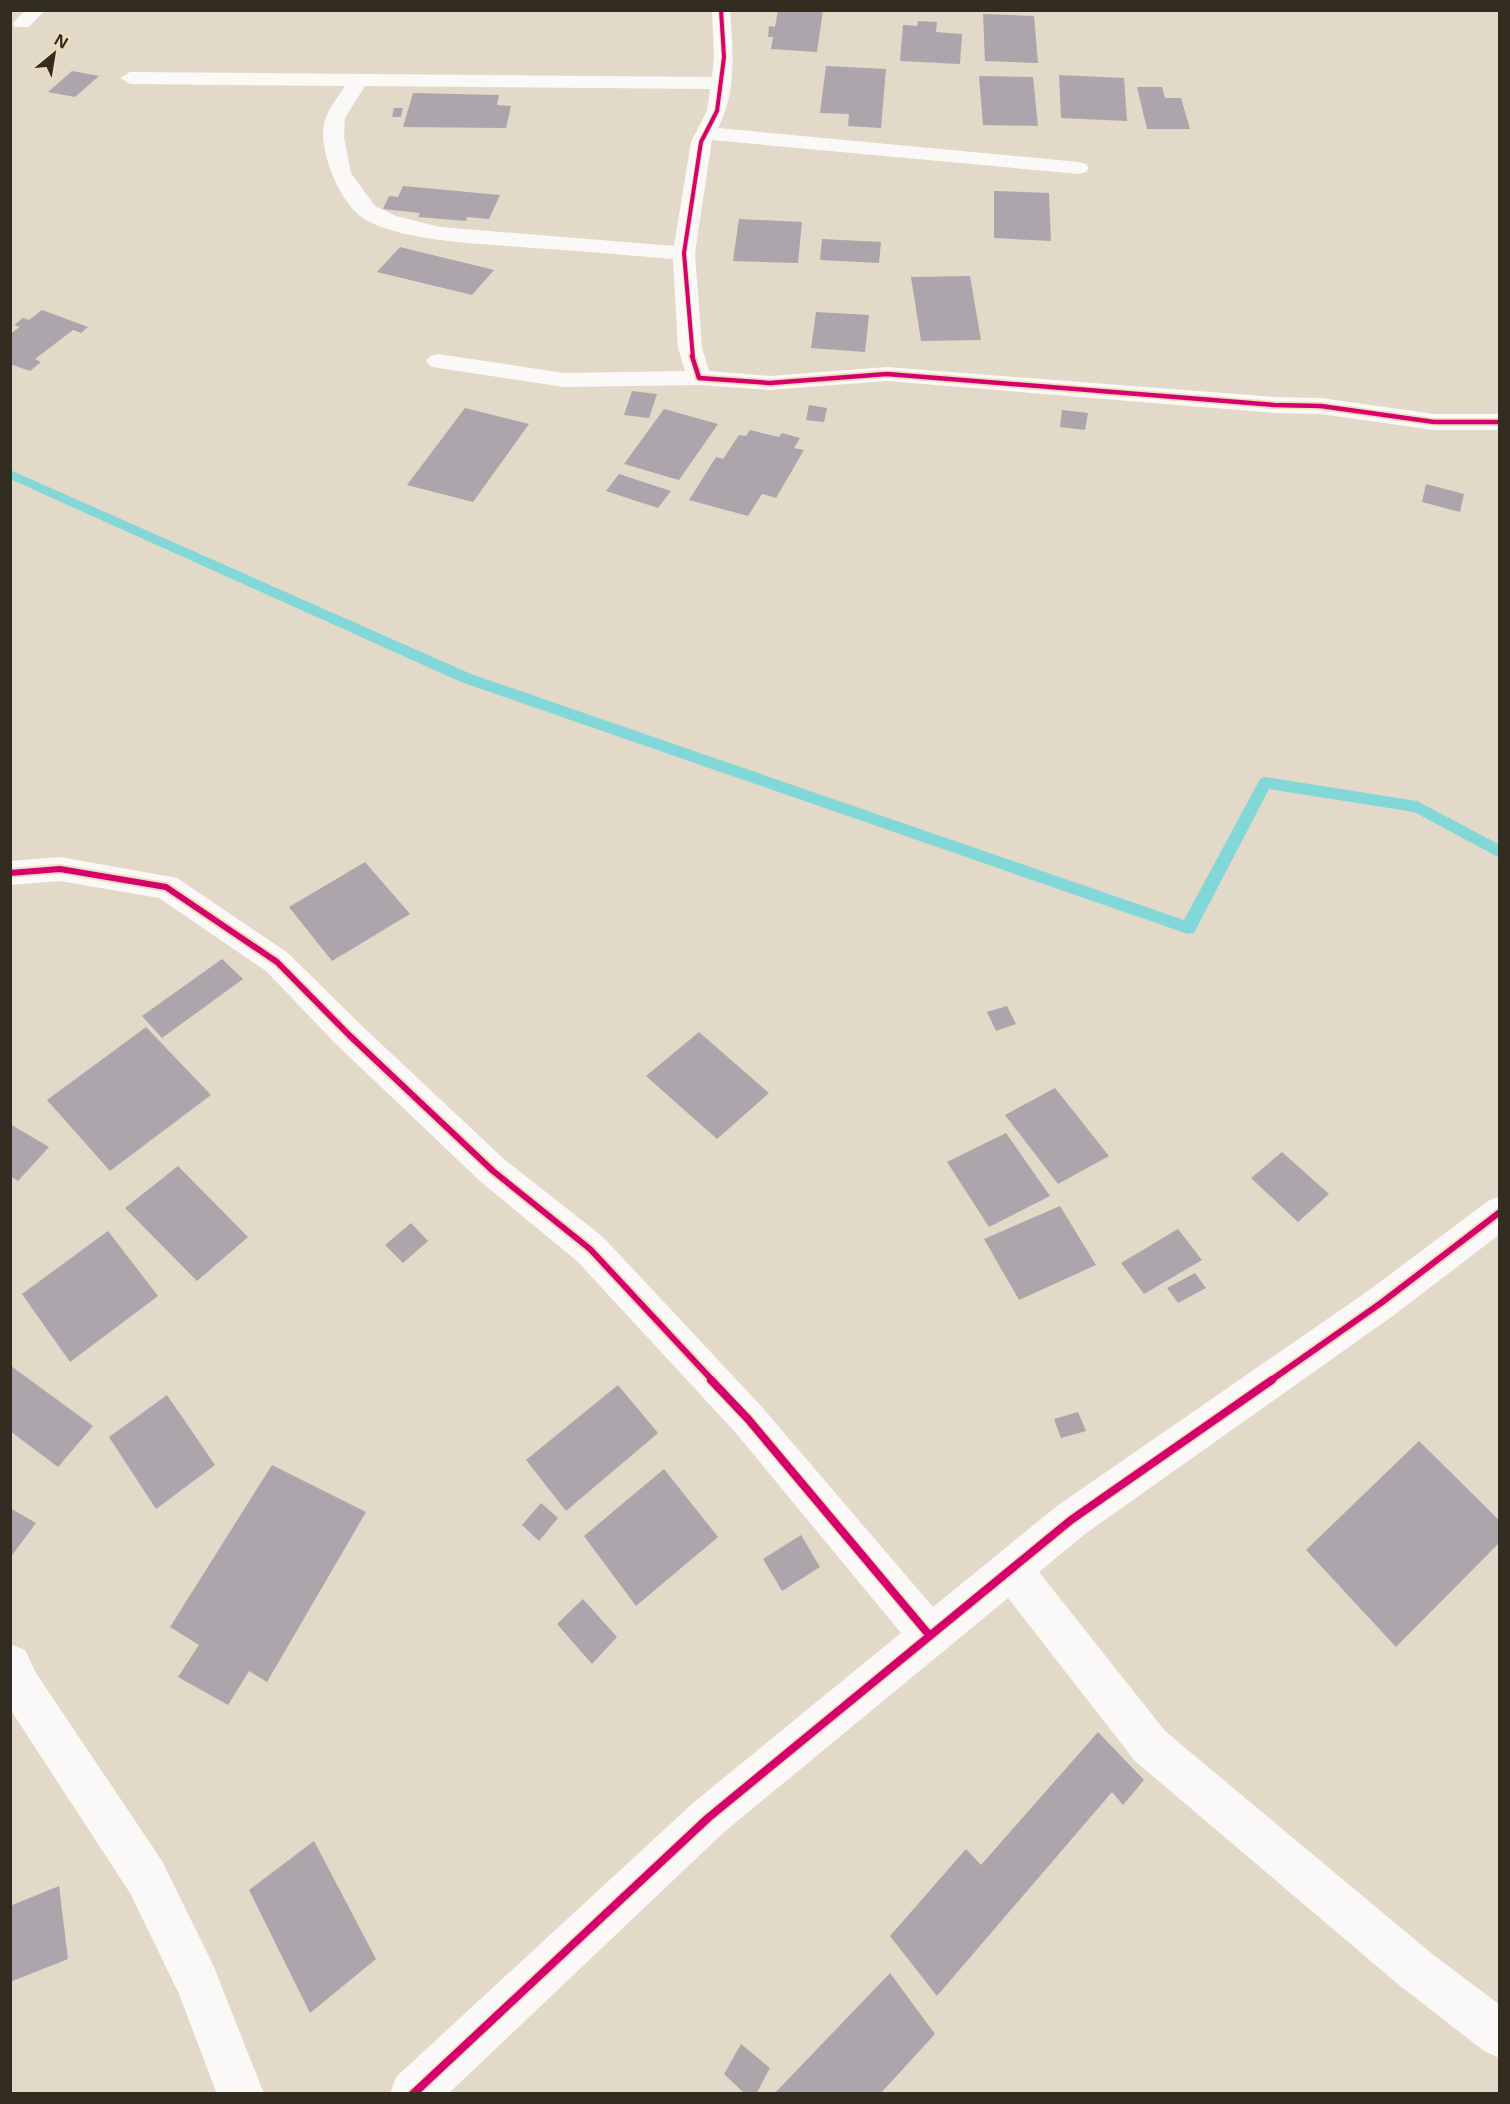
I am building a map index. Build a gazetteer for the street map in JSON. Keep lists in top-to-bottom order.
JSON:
{
  "north": "top right"
}
